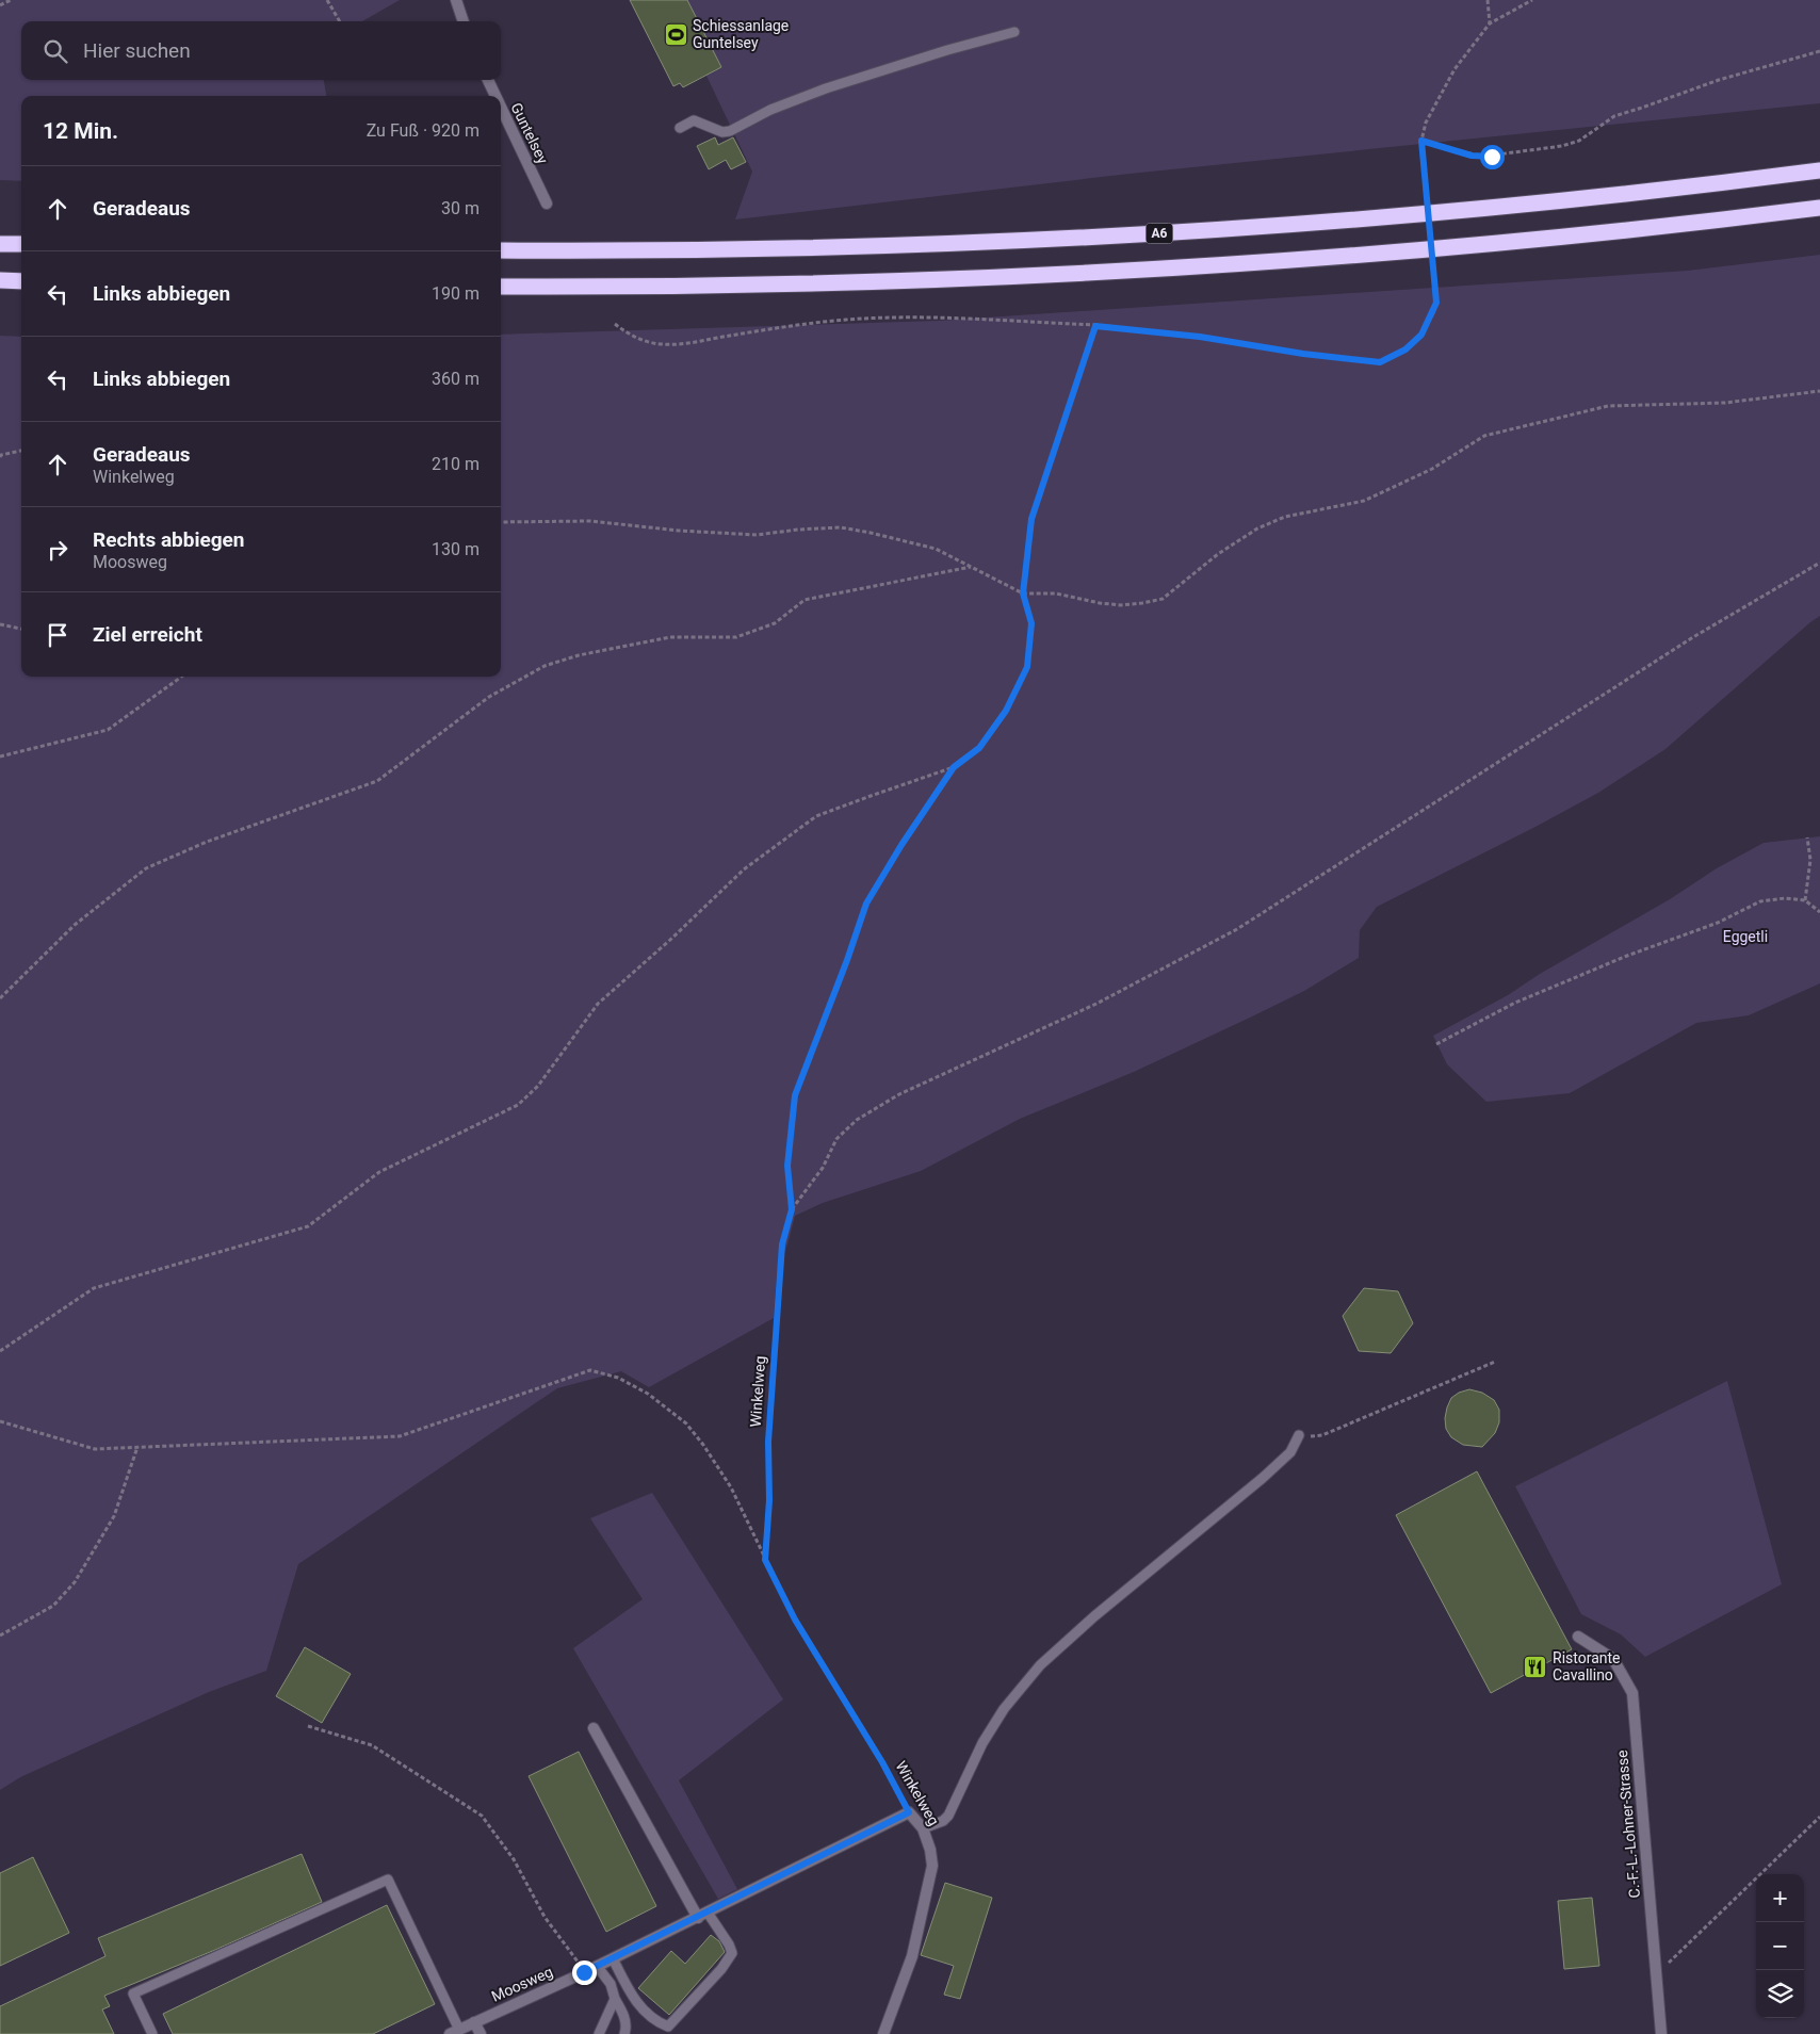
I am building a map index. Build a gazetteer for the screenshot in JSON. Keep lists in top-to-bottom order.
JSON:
{
  "streets": {
    "highway": ["A6"],
    "street": [
      "Guntelsey",
      "Winkelweg",
      "C.-F.-L.-Lohner-Strasse",
      "Moosweg"
    ]
  },
  "crossings": [
    ["Winkelweg", "Moosweg"]
  ],
  "parks": ["Eggetli"],
  "places": {
    "sports": ["Schiessanlage Guntelsey"],
    "restaurant": ["Ristorante Cavallino"]
  },
  "page": {
    "search": "Hier suchen",
    "heading": ["12 Min.", "Zu Fuß · 920 m"],
    "list": [
      ["Geradeaus", "30 m"],
      ["Links abbiegen", "190 m"],
      ["Links abbiegen", "360 m"],
      ["Geradeaus", "Winkelweg", "210 m"],
      ["Rechts abbiegen", "Moosweg", "130 m"],
      "Ziel erreicht"
    ],
    "map_buttons": ["+", "−"]
  }
}
